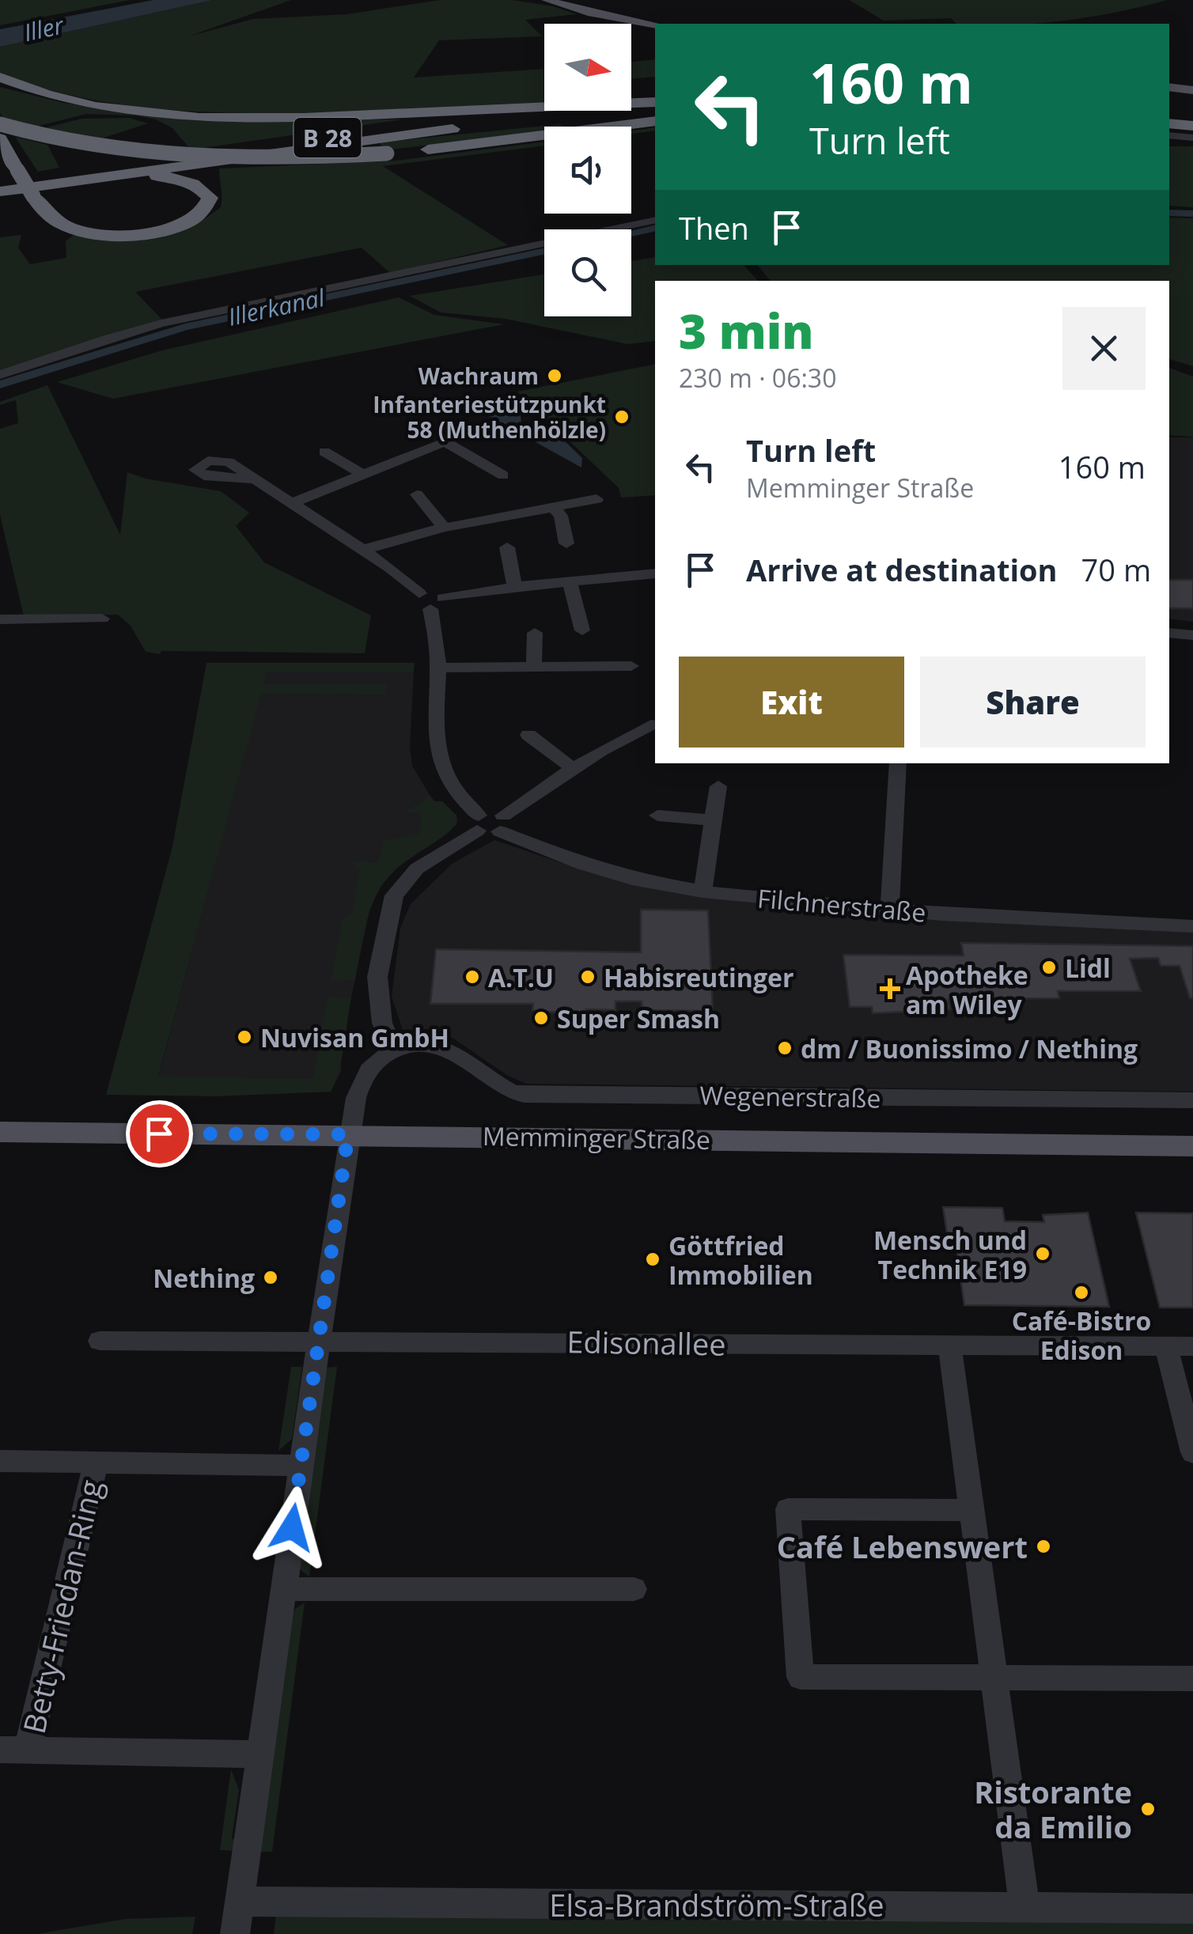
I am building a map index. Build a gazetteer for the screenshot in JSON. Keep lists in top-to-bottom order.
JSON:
{
  "streets": {
    "highway": ["B 28"],
    "main road": ["Memminger Straße"],
    "street": [
      "Filchnerstraße",
      "Wegenerstraße",
      "Edisonallee",
      "Betty-Friedan-Ring",
      "Elsa-Brandström-Straße"
    ]
  },
  "water": ["Iller", "Illerkanal"],
  "places": {
    "other": [
      "Wachraum",
      "Infanteriestützpunkt 58 (Muthenhölzle)",
      "Lidl",
      "A.T.U",
      "Habisreutinger",
      "Super Smash",
      "Nuvisan GmbH",
      "dm / Buonissimo / Nething",
      "Mensch und Technik E19",
      "Göttfried Immobilien",
      "Nething",
      "Café-Bistro Edison",
      "Café Lebenswert",
      "Ristorante da Emilio"
    ],
    "health": ["Apotheke am Wiley"]
  },
  "north": "right",
  "page": {
    "turn": ["160 m", "Turn left"],
    "then": "Then",
    "heading": ["3 min", "230 m · 06:30"],
    "list": [
      {
        "name": "Turn left",
        "note": "Memminger Straße",
        "value": "160 m"
      },
      {
        "name": "Arrive at destination",
        "value": "70 m"
      }
    ],
    "buttons": ["Exit", "Share"]
  }
}
